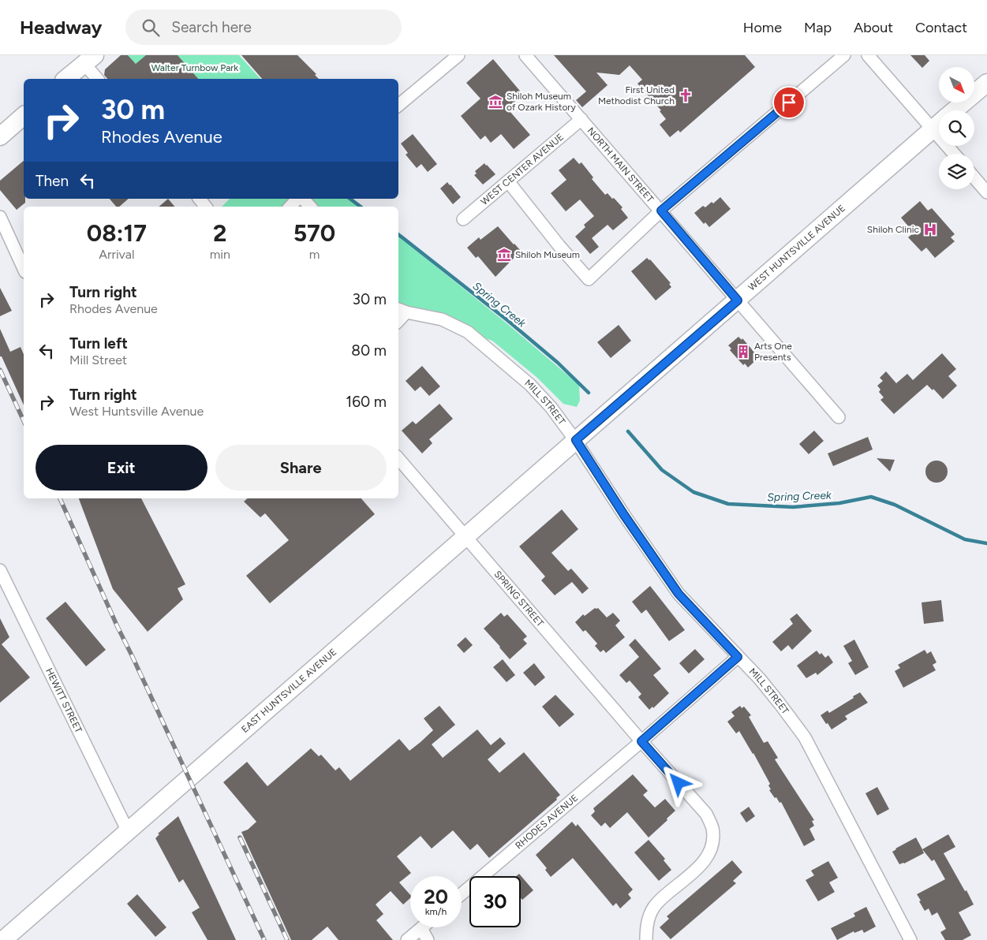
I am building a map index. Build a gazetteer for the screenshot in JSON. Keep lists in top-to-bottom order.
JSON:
{
  "streets": {
    "main road": ["WEST HUNTSVILLE AVENUE", "EAST HUNTSVILLE AVENUE"],
    "street": [
      "NORTH MAIN STREET",
      "WEST CENTER AVENUE",
      "MILL STREET",
      "SPRING STREET",
      "HEWITT STREET",
      "RHODES AVENUE"
    ]
  },
  "crossings": [
    ["NORTH MAIN STREET", "WEST CENTER AVENUE"],
    ["NORTH MAIN STREET", "WEST HUNTSVILLE AVENUE"],
    ["WEST HUNTSVILLE AVENUE", "MILL STREET"],
    ["WEST HUNTSVILLE AVENUE", "EAST HUNTSVILLE AVENUE"],
    ["MILL STREET", "EAST HUNTSVILLE AVENUE"],
    ["MILL STREET", "RHODES AVENUE"],
    ["SPRING STREET", "EAST HUNTSVILLE AVENUE"],
    ["SPRING STREET", "RHODES AVENUE"],
    ["EAST HUNTSVILLE AVENUE", "HEWITT STREET"]
  ],
  "water": ["Spring Creek"],
  "parks": ["Walter Turnbow Park"],
  "places": {
    "church": ["First United Methodist Church"],
    "museum": ["Shiloh Museum of Ozark History", "Shiloh Museum"],
    "hospital": ["Shiloh Clinic"],
    "building": ["Arts One Presents"]
  },
  "north": "bottom right",
  "page": {
    "header": "Headway",
    "search": "Search here",
    "nav": [
      "Home",
      "Map",
      "About",
      "Contact"
    ],
    "turn": ["30 m", "Rhodes Avenue"],
    "then": "Then",
    "eta": [
      "08:17",
      "Arrival",
      "2",
      "min",
      "570",
      "m"
    ],
    "list": [
      {
        "name": "Turn right",
        "note": "Rhodes Avenue",
        "value": "30 m"
      },
      {
        "name": "Turn left",
        "note": "Mill Street",
        "value": "80 m"
      },
      {
        "name": "Turn right",
        "note": "West Huntsville Avenue",
        "value": "160 m"
      }
    ],
    "buttons": ["Exit", "Share"],
    "speed": "20 km/h",
    "limit": "30"
  }
}
